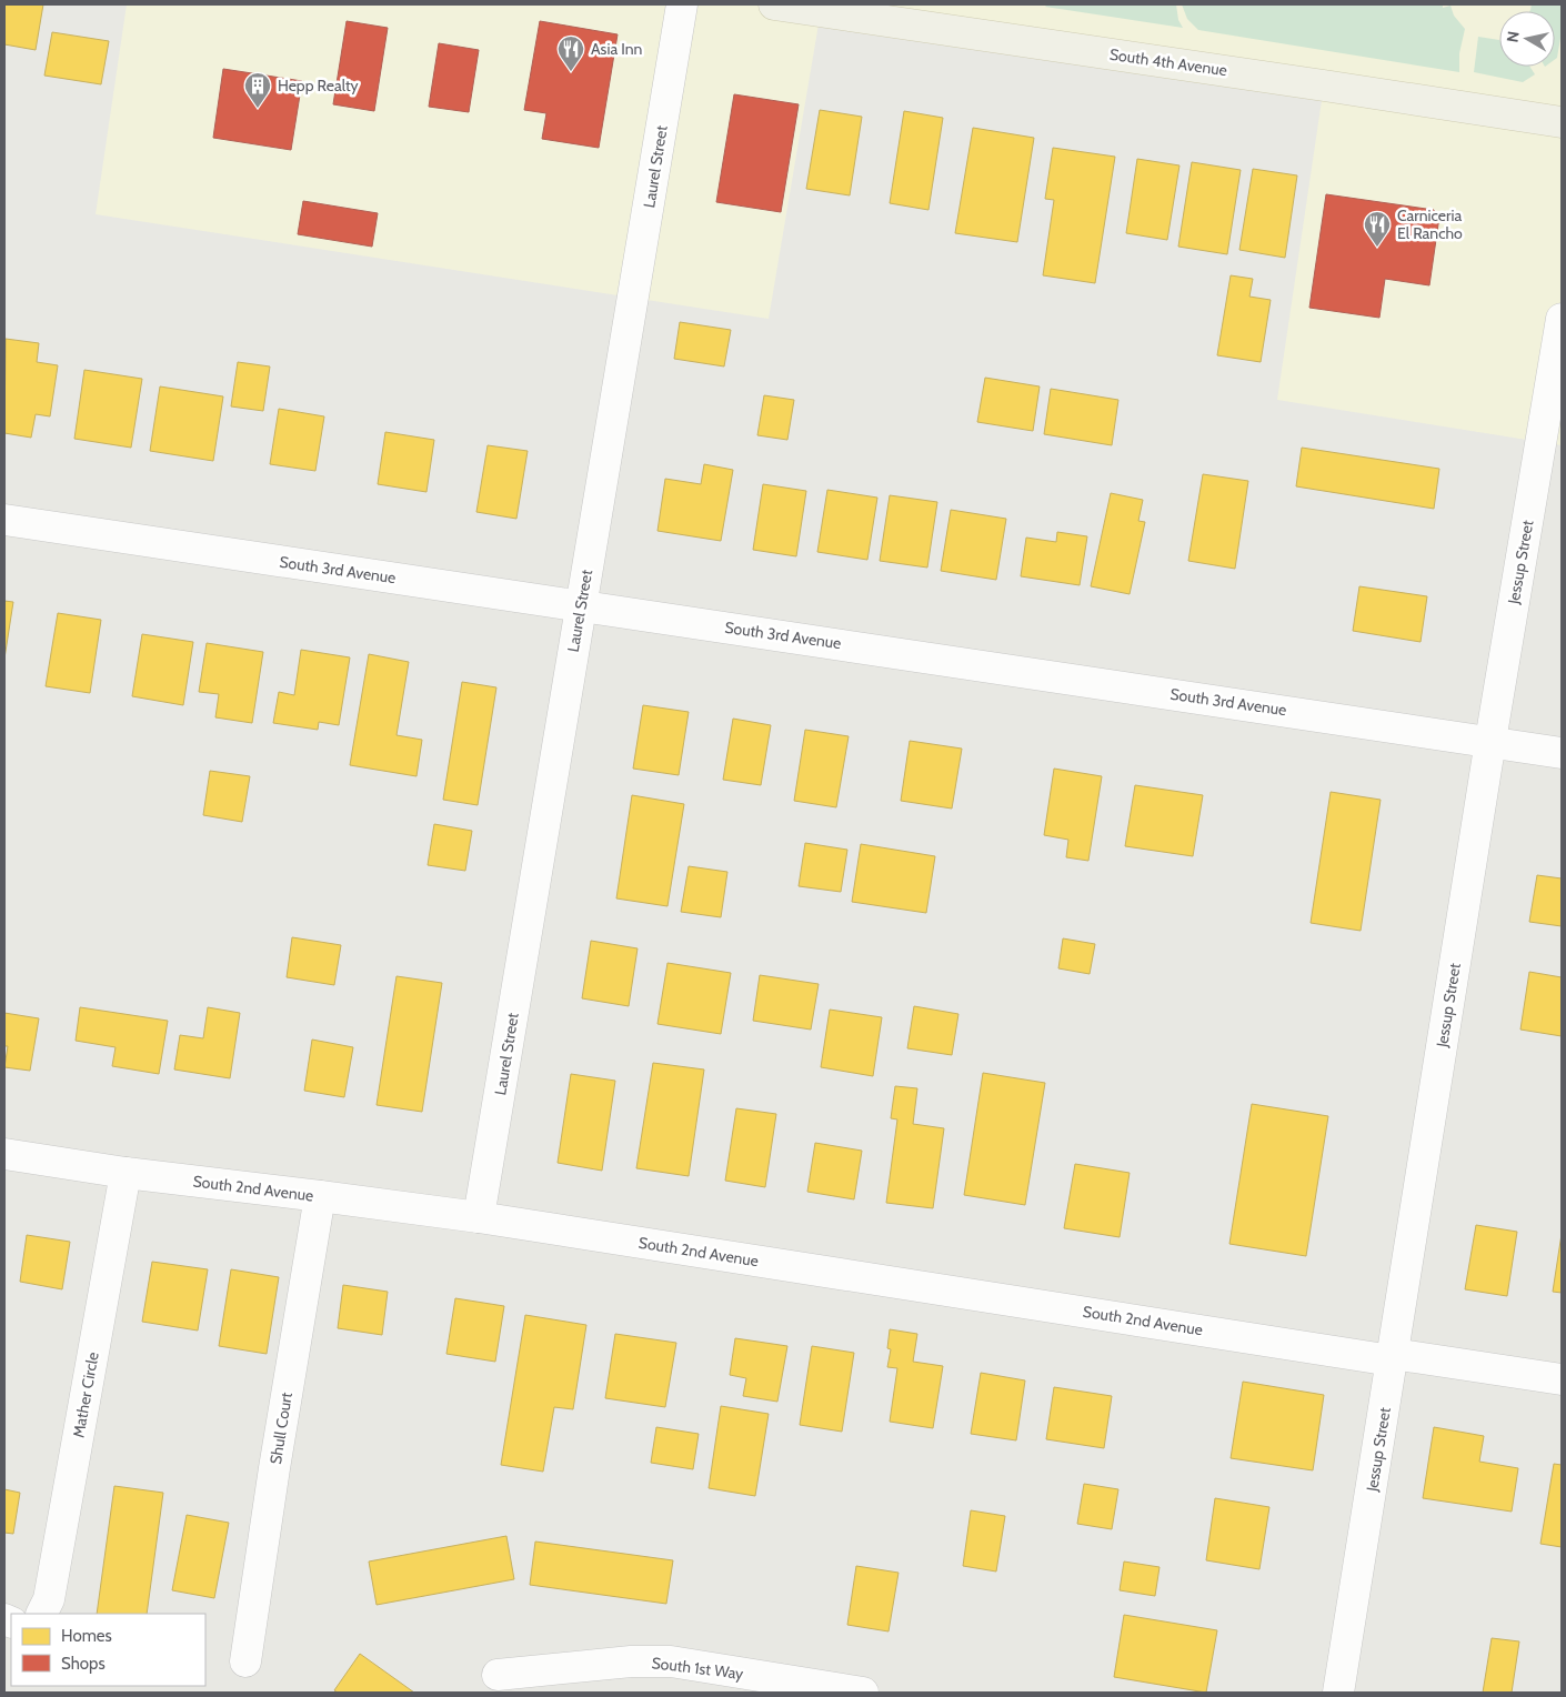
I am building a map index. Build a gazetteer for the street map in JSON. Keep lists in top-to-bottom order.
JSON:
{
  "streets": {
    "main road": ["South 4th Avenue"],
    "street": [
      "Laurel Street",
      "Jessup Street",
      "South 3rd Avenue",
      "South 2nd Avenue",
      "Mather Circle",
      "Shull Court",
      "South 1st Way"
    ]
  },
  "crossings": [
    ["Laurel Street", "South 3rd Avenue"],
    ["Laurel Street", "South 2nd Avenue"],
    ["Jessup Street", "South 3rd Avenue"],
    ["Jessup Street", "South 2nd Avenue"],
    ["South 2nd Avenue", "Mather Circle"],
    ["South 2nd Avenue", "Shull Court"]
  ],
  "places": {
    "restaurant": ["Asia Inn", "Carniceria El Rancho"],
    "building": ["Hepp Realty"]
  },
  "legend": ["Homes", "Shops"],
  "north": "left"
}
